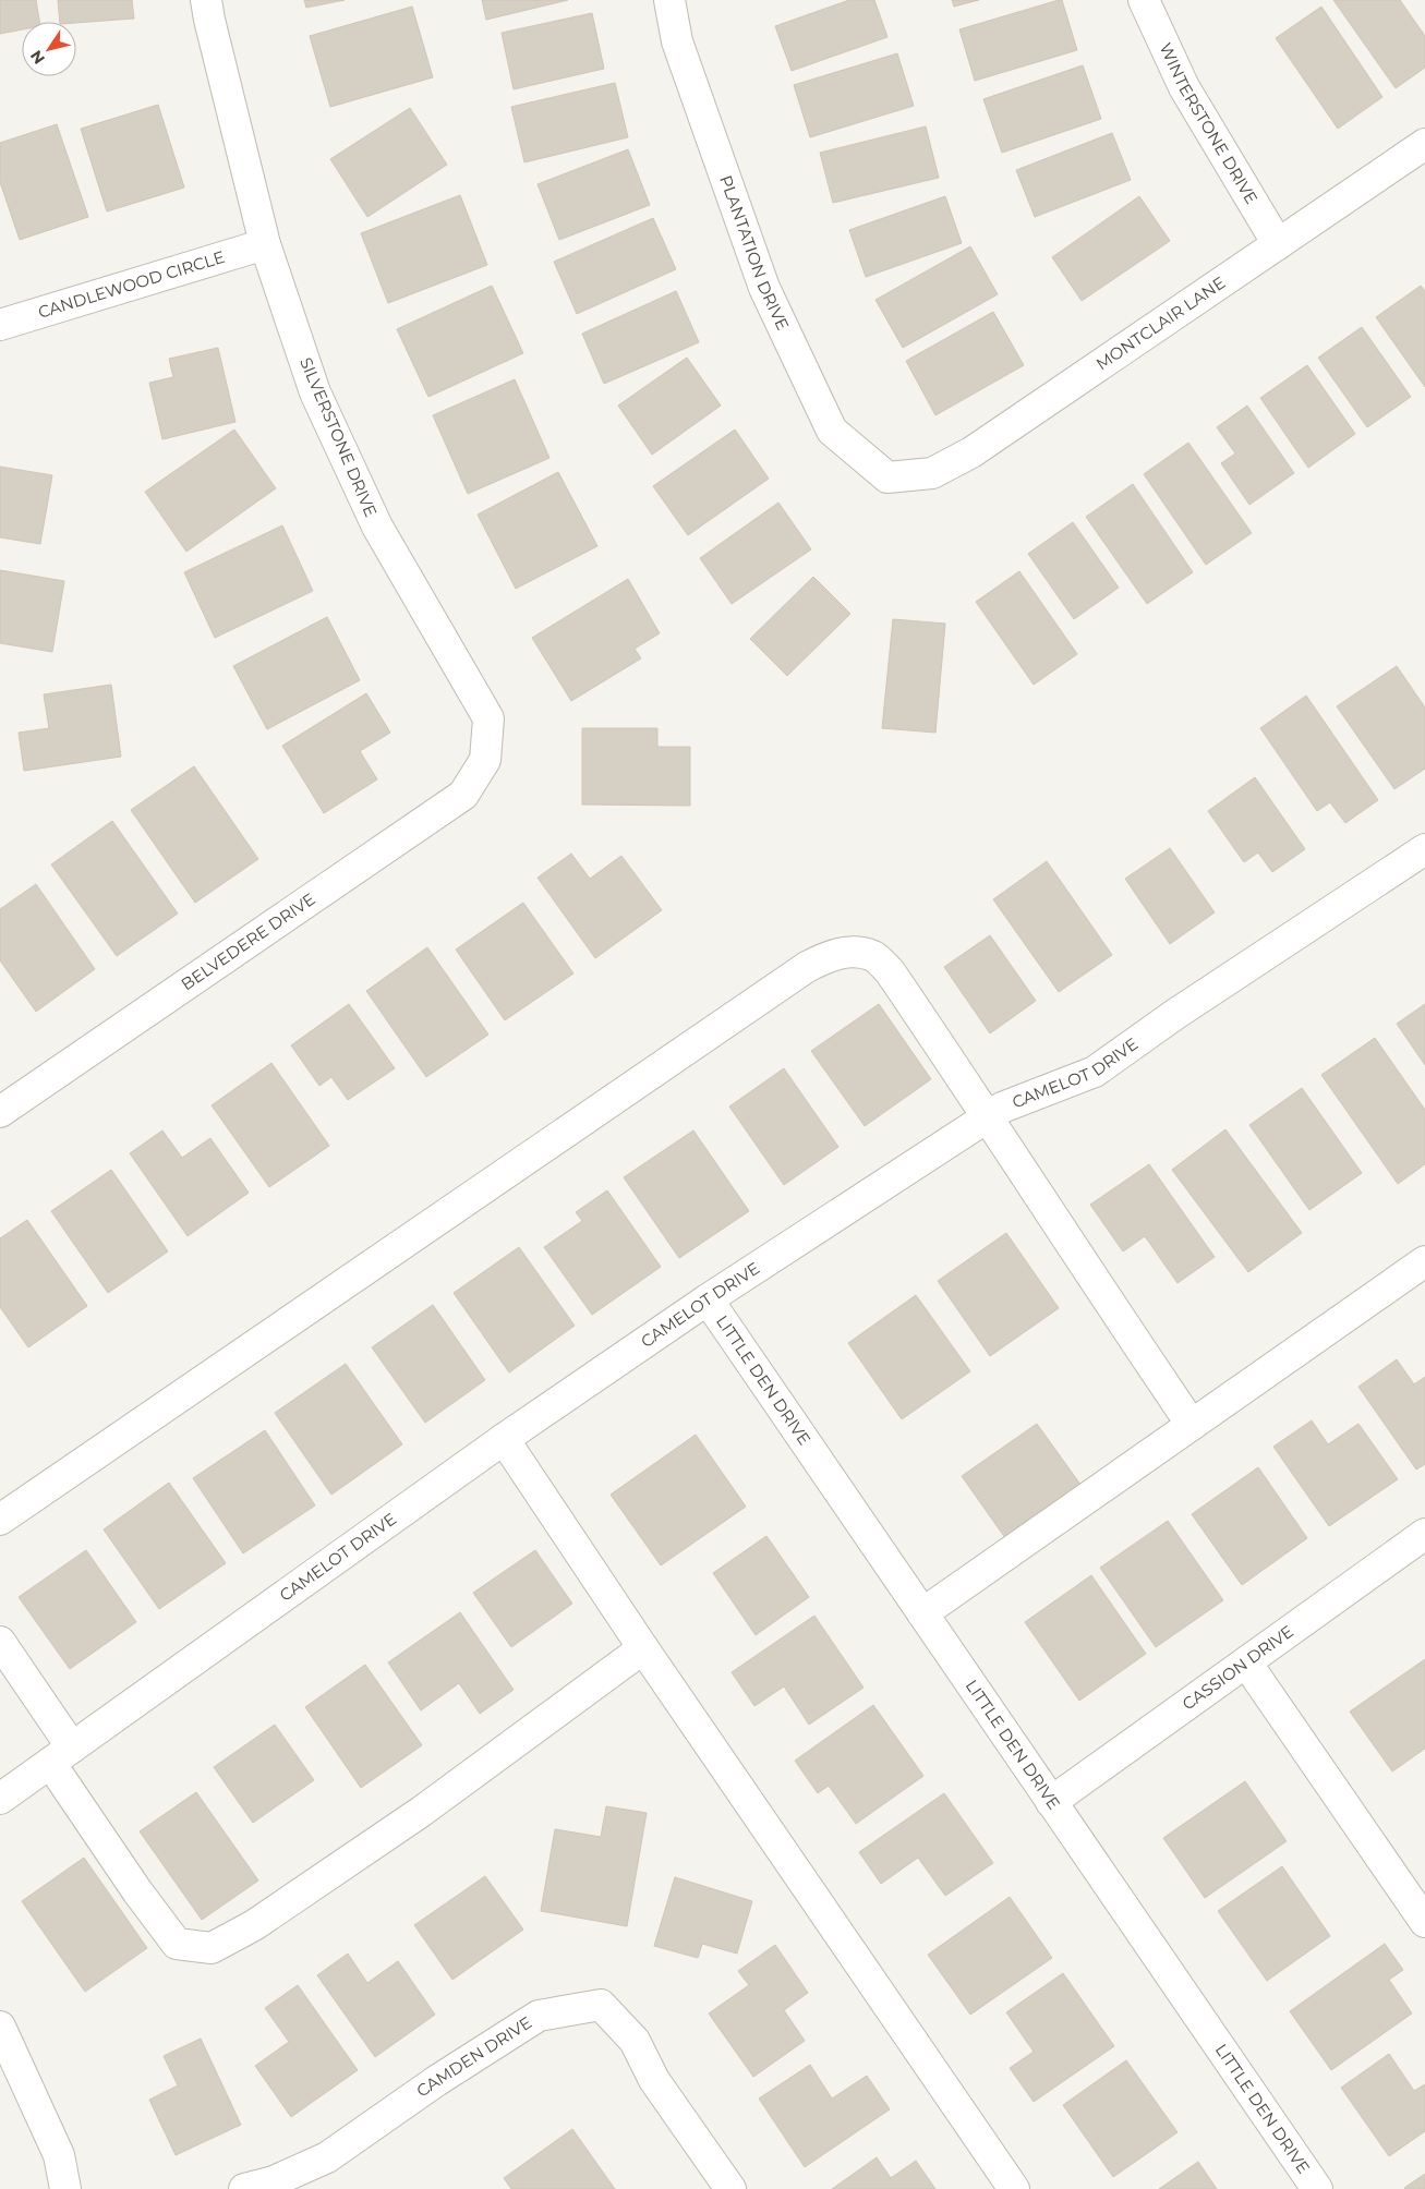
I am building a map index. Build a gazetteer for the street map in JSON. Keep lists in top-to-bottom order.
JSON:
{
  "streets": {
    "street": [
      "WINTERSTONE DRIVE",
      "PLANTATION DRIVE",
      "CANDLEWOOD CIRCLE",
      "MONTCLAIR LANE",
      "SILVERSTONE DRIVE",
      "BELVEDERE DRIVE",
      "CAMELOT DRIVE",
      "LITTLE DEN DRIVE",
      "CASSION DRIVE",
      "CAMDEN DRIVE"
    ]
  },
  "crossings": [
    ["WINTERSTONE DRIVE", "MONTCLAIR LANE"],
    ["PLANTATION DRIVE", "MONTCLAIR LANE"],
    ["CANDLEWOOD CIRCLE", "SILVERSTONE DRIVE"],
    ["SILVERSTONE DRIVE", "BELVEDERE DRIVE"],
    ["CAMELOT DRIVE", "LITTLE DEN DRIVE"],
    ["LITTLE DEN DRIVE", "CASSION DRIVE"]
  ],
  "north": "bottom left"
}
